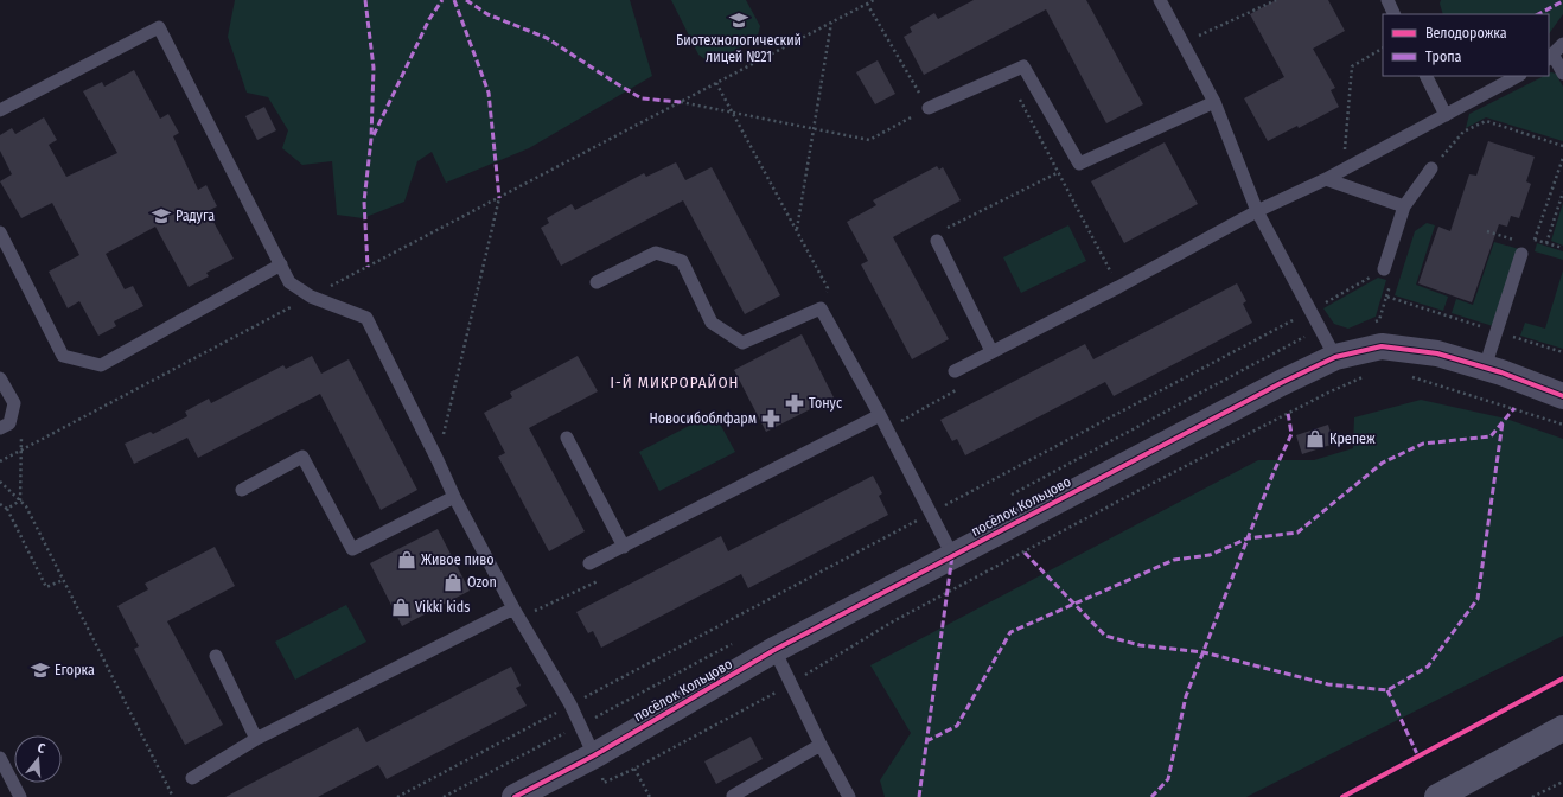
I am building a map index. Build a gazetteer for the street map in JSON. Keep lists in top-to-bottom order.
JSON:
{
  "streets": {
    "street": ["посёлок Кольцово"]
  },
  "districts": ["I-Й МИКРОРАЙОН"],
  "places": {
    "school or university": ["Биотехнологический лицей №21", "Радуга", "Егорка"],
    "pharmacy": ["Тонус", "Новосибоблфарм"],
    "shop": [
      "Крепеж",
      "Живое пиво",
      "Ozon",
      "Vikki kids"
    ]
  },
  "legend": ["Велодорожка", "Тропа"],
  "north": "top"
}
